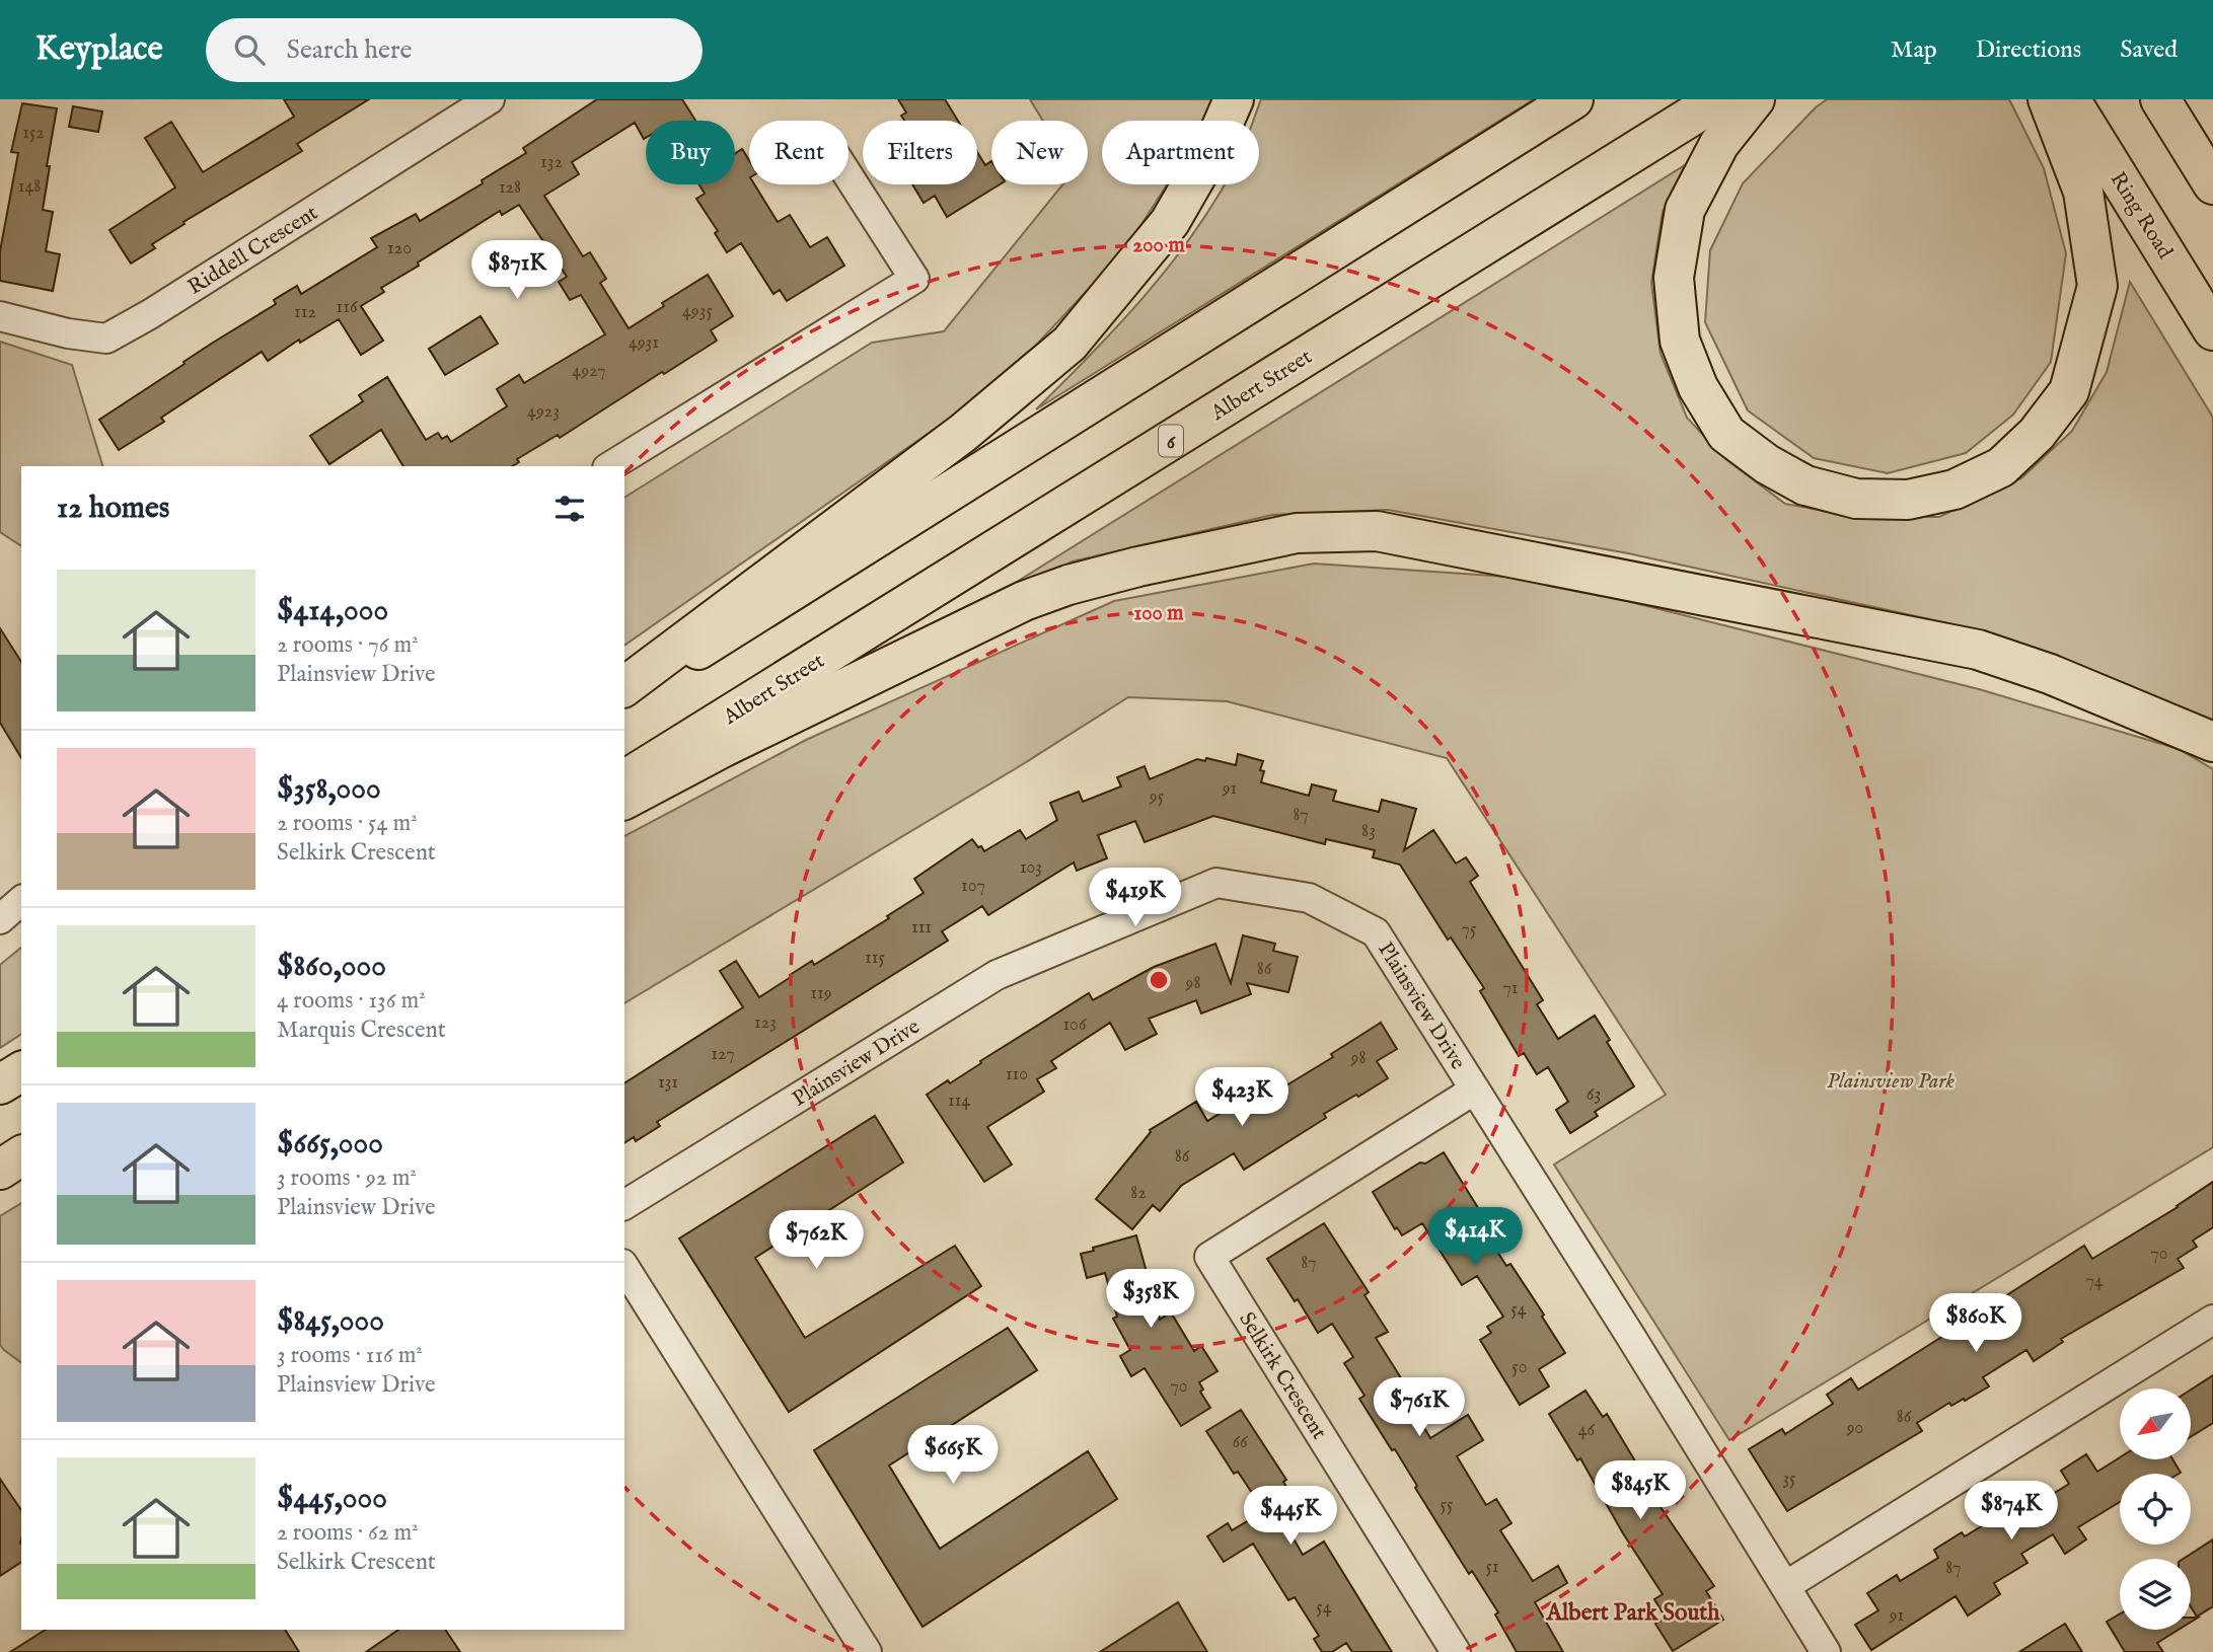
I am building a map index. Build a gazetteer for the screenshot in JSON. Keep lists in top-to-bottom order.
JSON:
{
  "streets": {
    "main road": ["Ring Road", "Albert Street", "6"],
    "street": ["Riddell Crescent", "Plainsview Drive", "Selkirk Crescent"]
  },
  "crossings": [
    ["Plainsview Drive", "Selkirk Crescent"]
  ],
  "districts": ["Albert Park South"],
  "parks": ["Plainsview Park"],
  "house_numbers": [
    "152",
    "132",
    "148",
    "128",
    "120",
    "116",
    "4935",
    "112",
    "4931",
    "4927",
    "4923",
    "91",
    "95",
    "87",
    "83",
    "103",
    "107",
    "111",
    "75",
    "115",
    "86",
    "98",
    "71",
    "119",
    "123",
    "106",
    "127",
    "98",
    "110",
    "131",
    "63",
    "114",
    "86",
    "82",
    "70",
    "87",
    "74",
    "54",
    "50",
    "70",
    "86",
    "90",
    "46",
    "66",
    "35",
    "55",
    "51",
    "87",
    "54",
    "91"
  ],
  "north": "bottom left",
  "page": {
    "header": "Keyplace",
    "search": "Search here",
    "nav": ["Map", "Directions", "Saved"],
    "chip": [
      "Buy",
      "Rent",
      "Filters",
      "New",
      "Apartment"
    ],
    "price": [
      "$871K",
      "$419K",
      "$423K",
      "$414K",
      "$762K",
      "$358K",
      "$860K",
      "$761K",
      "$665K",
      "$845K",
      "$874K",
      "$445K"
    ],
    "heading": "12 homes",
    "list": [
      {
        "name": "$414,000",
        "note": "2 rooms · 76 m² · Plainsview Drive"
      },
      {
        "name": "$358,000",
        "note": "2 rooms · 54 m² · Selkirk Crescent"
      },
      {
        "name": "$860,000",
        "note": "4 rooms · 136 m² · Marquis Crescent"
      },
      {
        "name": "$665,000",
        "note": "3 rooms · 92 m² · Plainsview Drive"
      },
      {
        "name": "$845,000",
        "note": "3 rooms · 116 m² · Plainsview Drive"
      },
      {
        "name": "$445,000",
        "note": "2 rooms · 62 m² · Selkirk Crescent"
      }
    ]
  },
  "rings": ["200 m", "100 m"]
}
